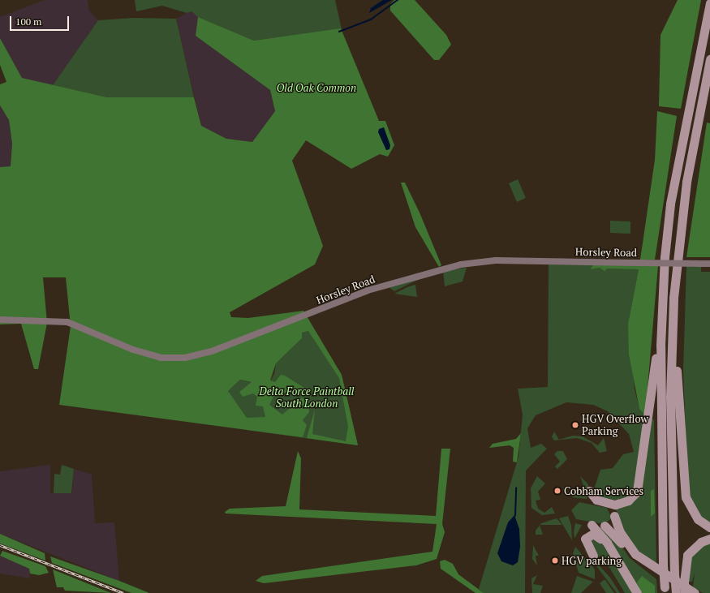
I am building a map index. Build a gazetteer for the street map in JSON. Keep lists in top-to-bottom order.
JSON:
{
  "streets": {
    "street": ["Horsley Road"]
  },
  "parks": ["Old Oak Common", "Delta Force Paintball South London"],
  "places": ["HGV Overflow Parking", "Cobham Services", "HGV parking"],
  "scale_bar": "100 m"
}
